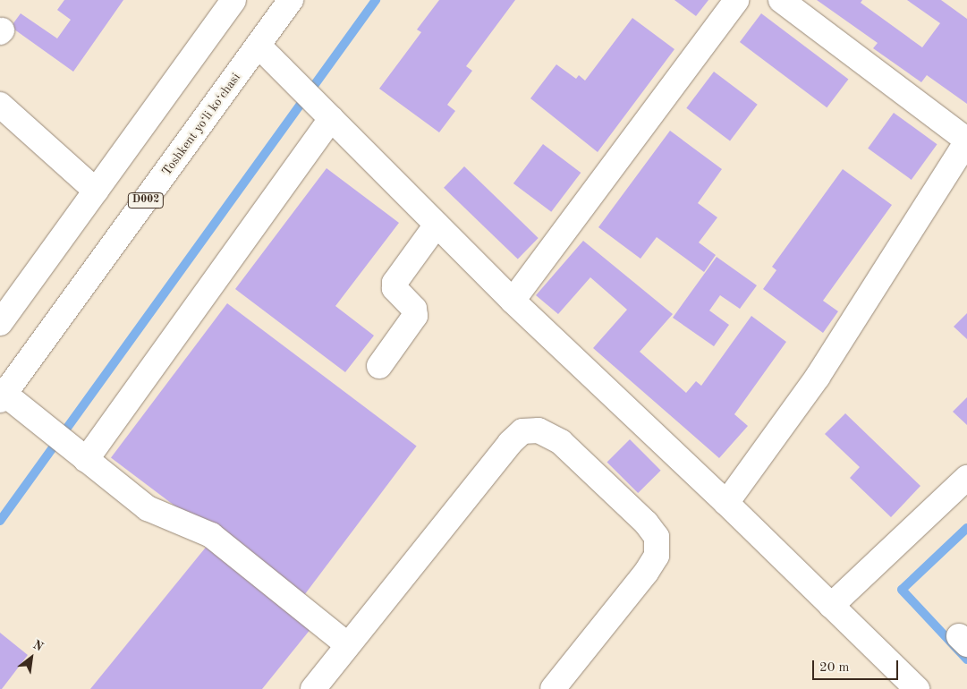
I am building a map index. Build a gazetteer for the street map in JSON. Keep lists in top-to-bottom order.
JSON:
{
  "streets": {
    "main road": ["Toshkent yo‘li ko‘chasi", "D002"]
  },
  "scale_bar": "20 m",
  "north": "top right"
}
